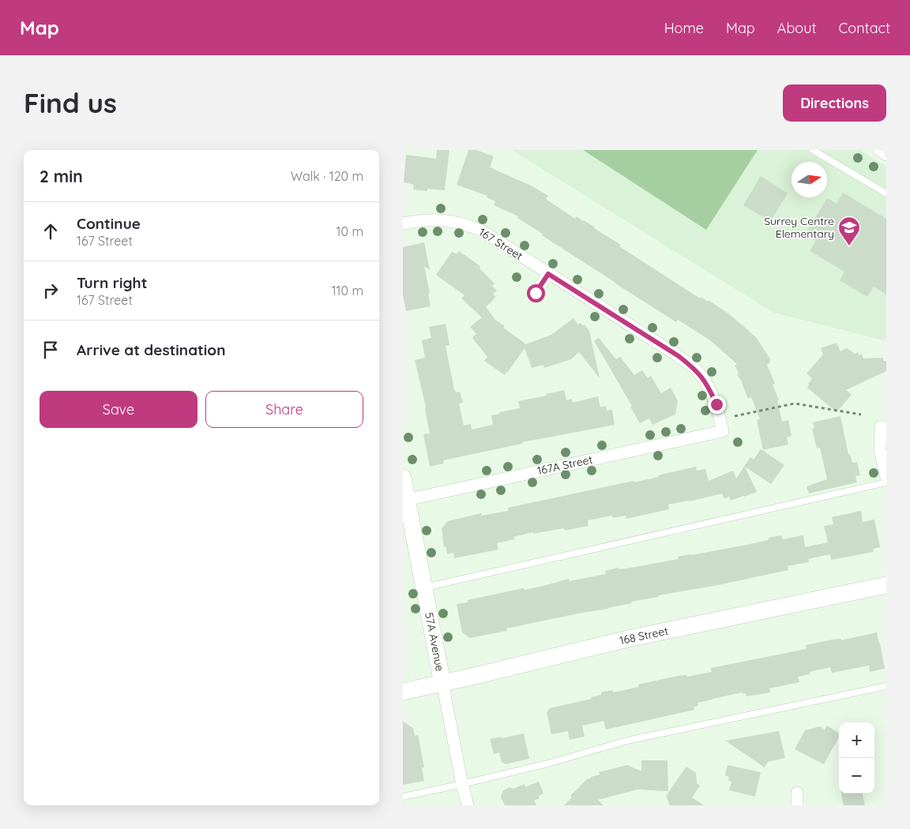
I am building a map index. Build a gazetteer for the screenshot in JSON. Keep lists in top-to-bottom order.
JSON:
{
  "streets": {
    "main road": ["168 Street", "57A Avenue"],
    "street": ["167 Street", "167A Street"]
  },
  "crossings": [
    ["167 Street", "167A Street"],
    ["167A Street", "57A Avenue"],
    ["168 Street", "57A Avenue"]
  ],
  "places": {
    "school or university": ["Surrey Centre Elementary"]
  },
  "north": "right",
  "page": {
    "header": "Map",
    "nav": [
      "Home",
      "Map",
      "About",
      "Contact"
    ],
    "buttons": [
      "Directions",
      ["Save", "Share"]
    ],
    "title": "Find us",
    "heading": ["2 min", "Walk · 120 m"],
    "list": [
      ["Continue", "167 Street", "10 m"],
      ["Turn right", "167 Street", "110 m"],
      "Arrive at destination"
    ],
    "map_buttons": ["+", "−"]
  }
}
